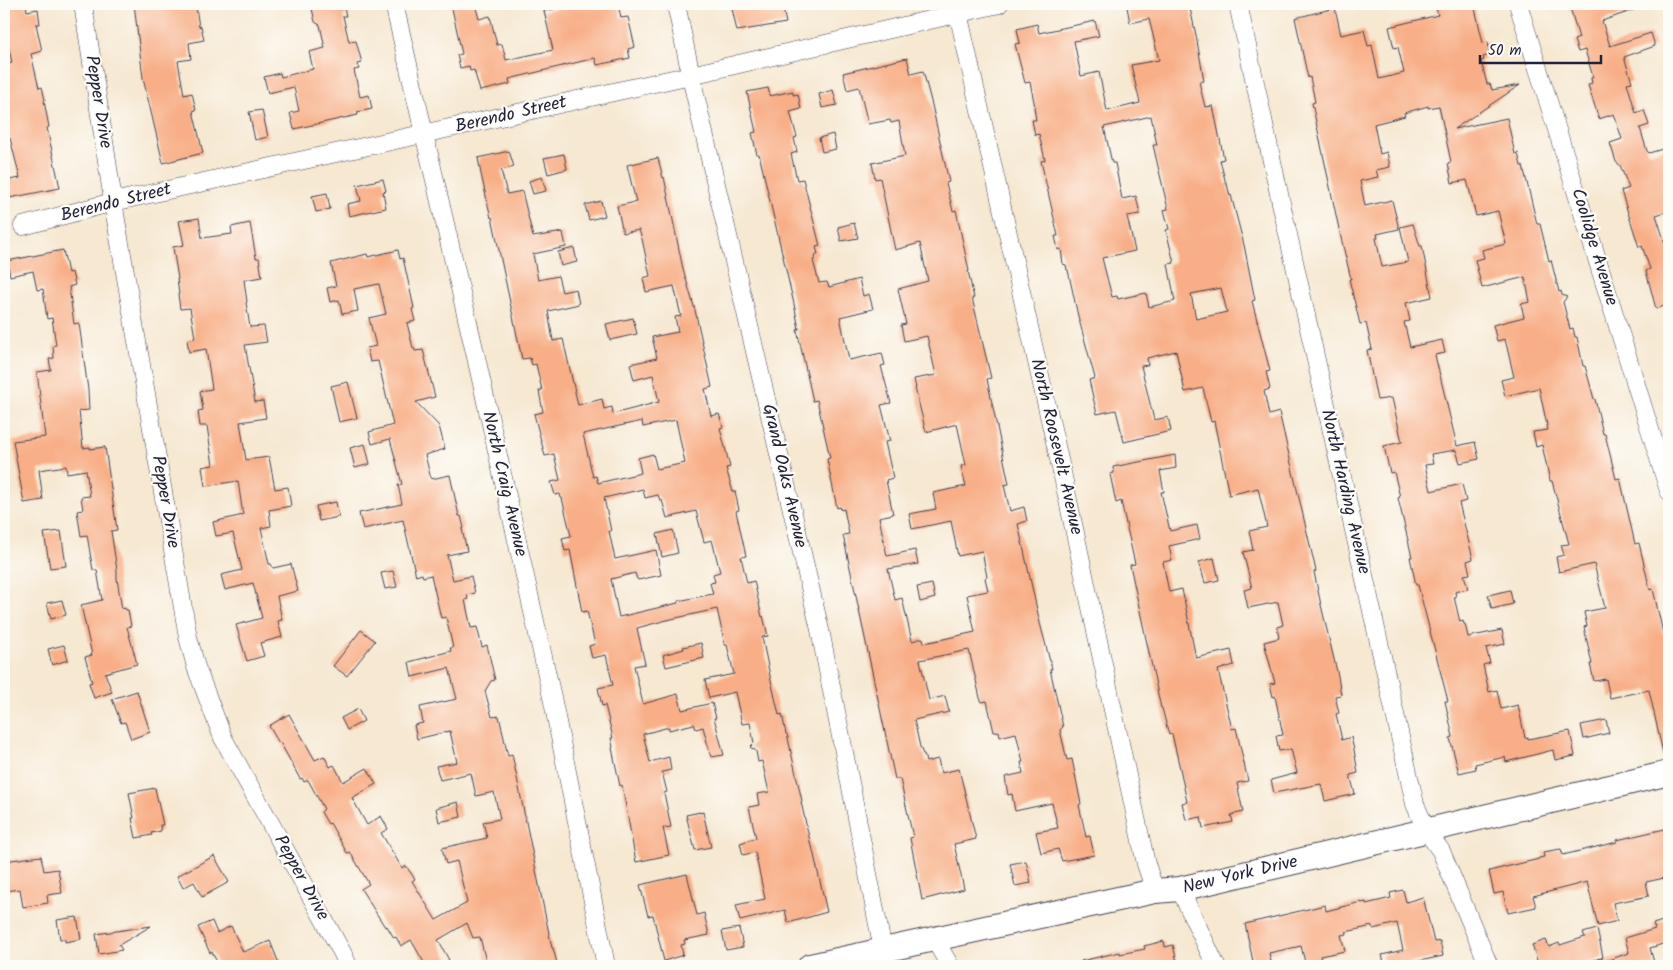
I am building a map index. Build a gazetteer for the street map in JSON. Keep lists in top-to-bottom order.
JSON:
{
  "streets": {
    "street": [
      "Pepper Drive",
      "Berendo Street",
      "Coolidge Avenue",
      "North Roosevelt Avenue",
      "Grand Oaks Avenue",
      "North Craig Avenue",
      "North Harding Avenue",
      "New York Drive"
    ]
  },
  "crossings": [
    ["Pepper Drive", "Berendo Street"],
    ["Berendo Street", "North Roosevelt Avenue"],
    ["Berendo Street", "Grand Oaks Avenue"],
    ["Berendo Street", "North Craig Avenue"],
    ["North Roosevelt Avenue", "New York Drive"],
    ["Grand Oaks Avenue", "New York Drive"],
    ["North Harding Avenue", "New York Drive"]
  ],
  "scale_bar": "50 m"
}
